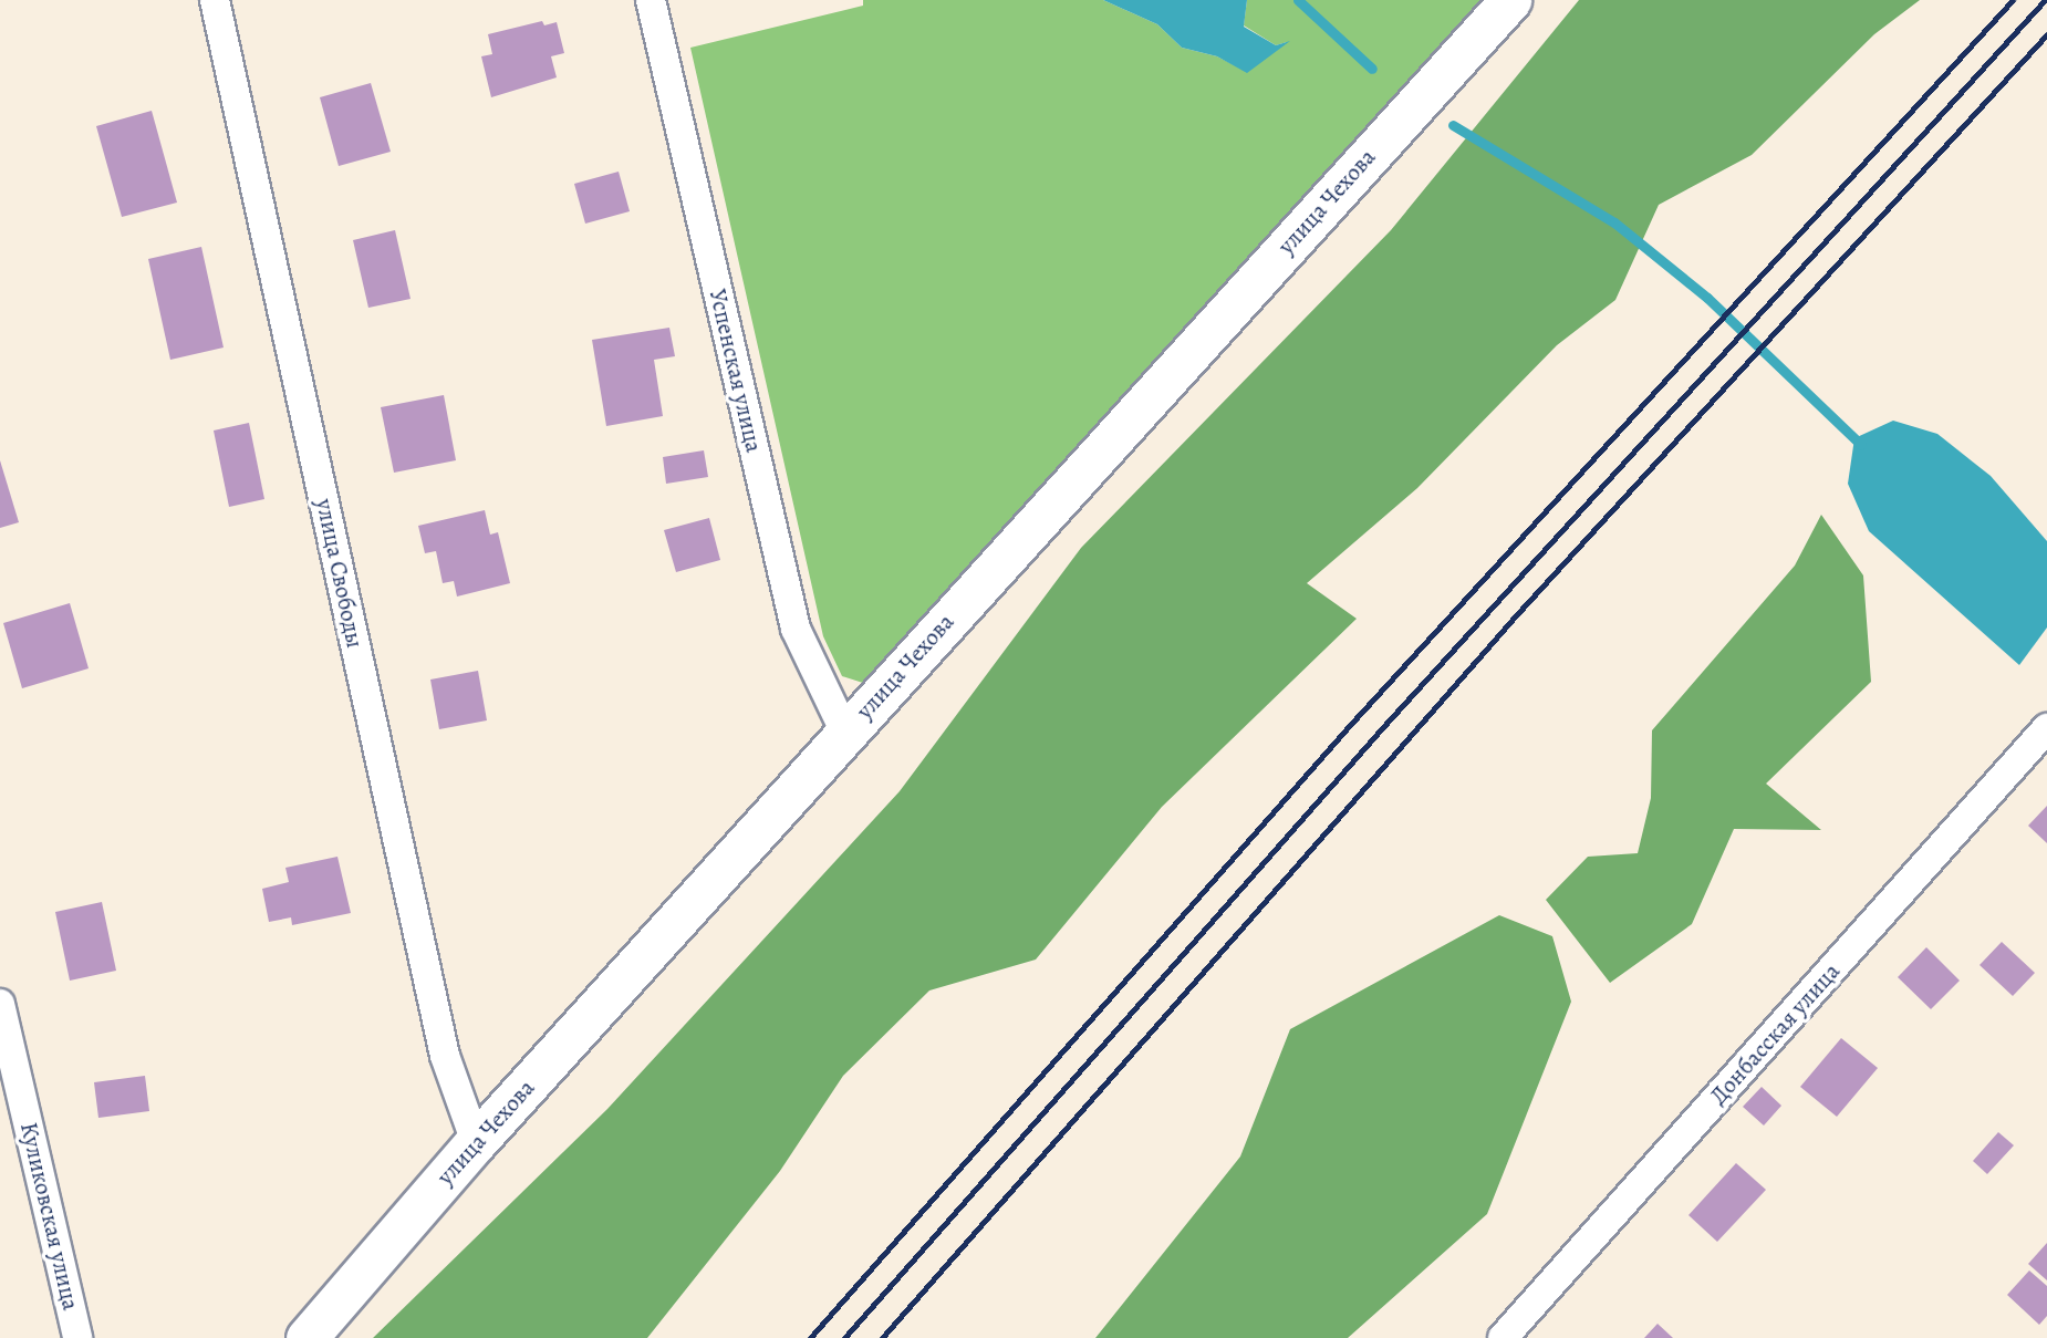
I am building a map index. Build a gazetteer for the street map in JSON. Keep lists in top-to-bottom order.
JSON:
{
  "streets": {
    "street": [
      "улица Чехова",
      "Успенская улица",
      "улица Свободы",
      "Донбасская улица",
      "Куликовская улица"
    ]
  },
  "crossings": [
    ["улица Чехова", "Успенская улица"],
    ["улица Чехова", "улица Свободы"]
  ]
}
